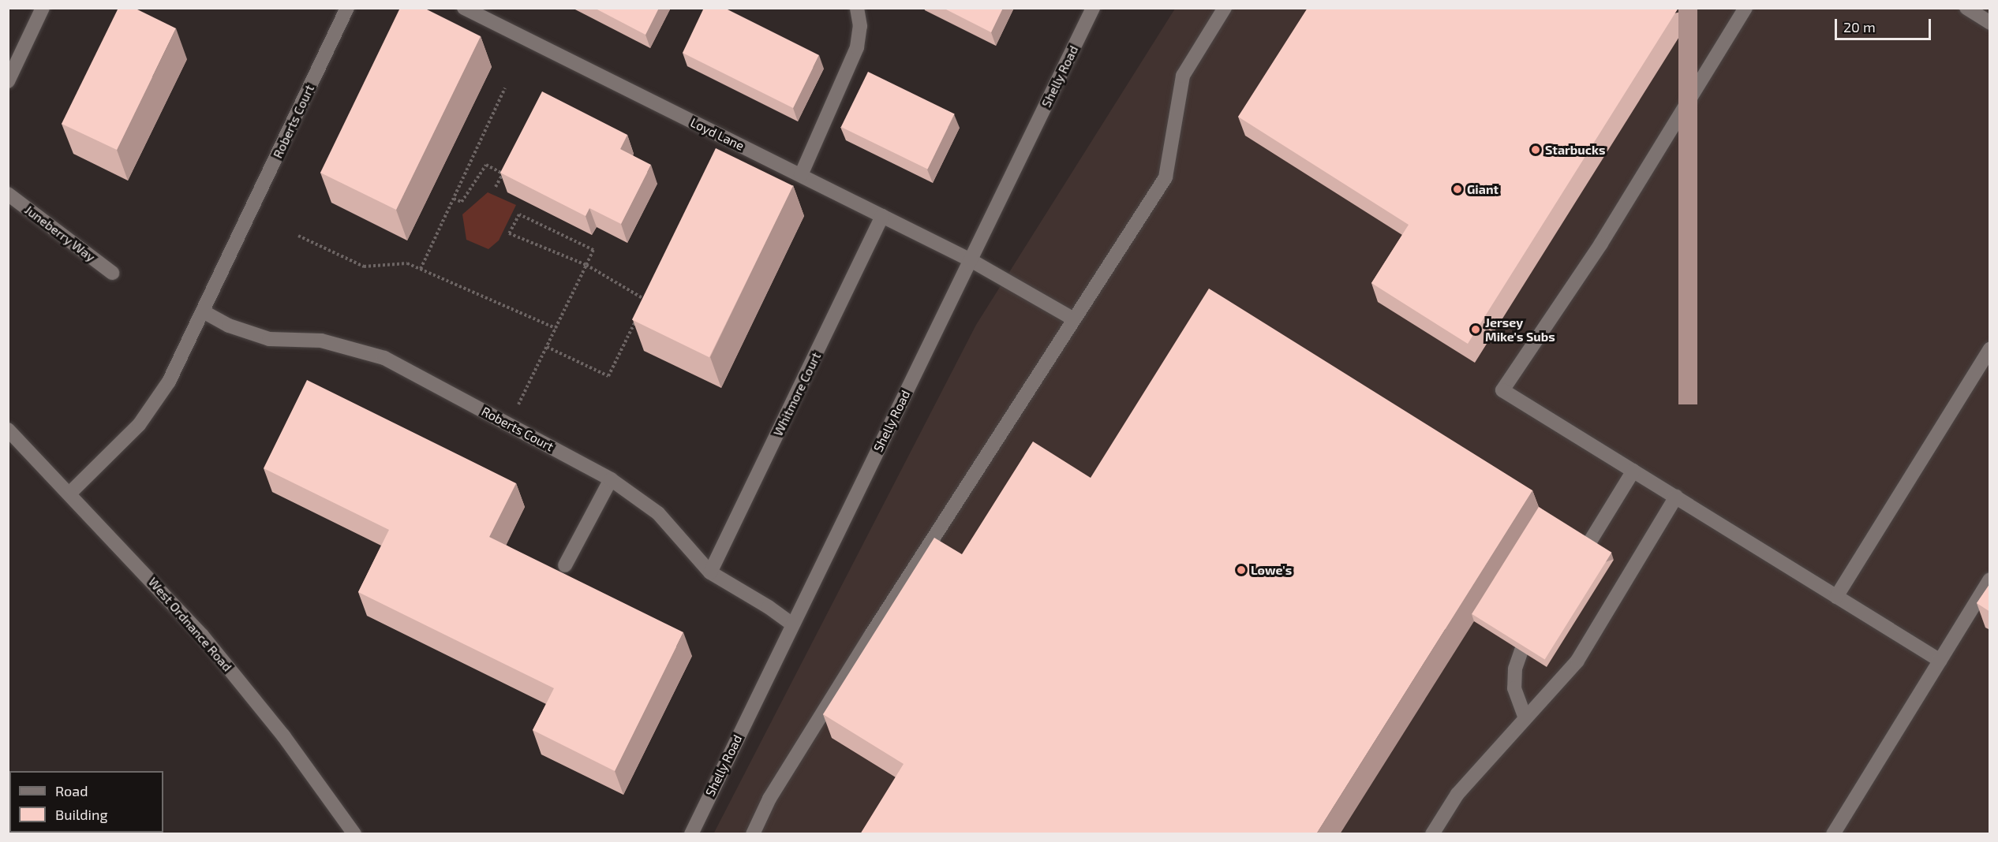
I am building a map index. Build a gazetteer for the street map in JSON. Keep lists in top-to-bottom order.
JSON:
{
  "streets": {
    "street": [
      "Shelly Road",
      "Roberts Court",
      "Loyd Lane",
      "Juneberry Way",
      "Whitmore Court",
      "West Ordnance Road"
    ]
  },
  "crossings": [
    ["Shelly Road", "Roberts Court"],
    ["Shelly Road", "Loyd Lane"],
    ["Roberts Court", "Whitmore Court"],
    ["Roberts Court", "West Ordnance Road"],
    ["Loyd Lane", "Whitmore Court"]
  ],
  "places": [
    "Starbucks",
    "Giant",
    "Jersey Mike's Subs",
    "Lowe's"
  ],
  "legend": ["Road", "Building"],
  "scale_bar": "20 m"
}
